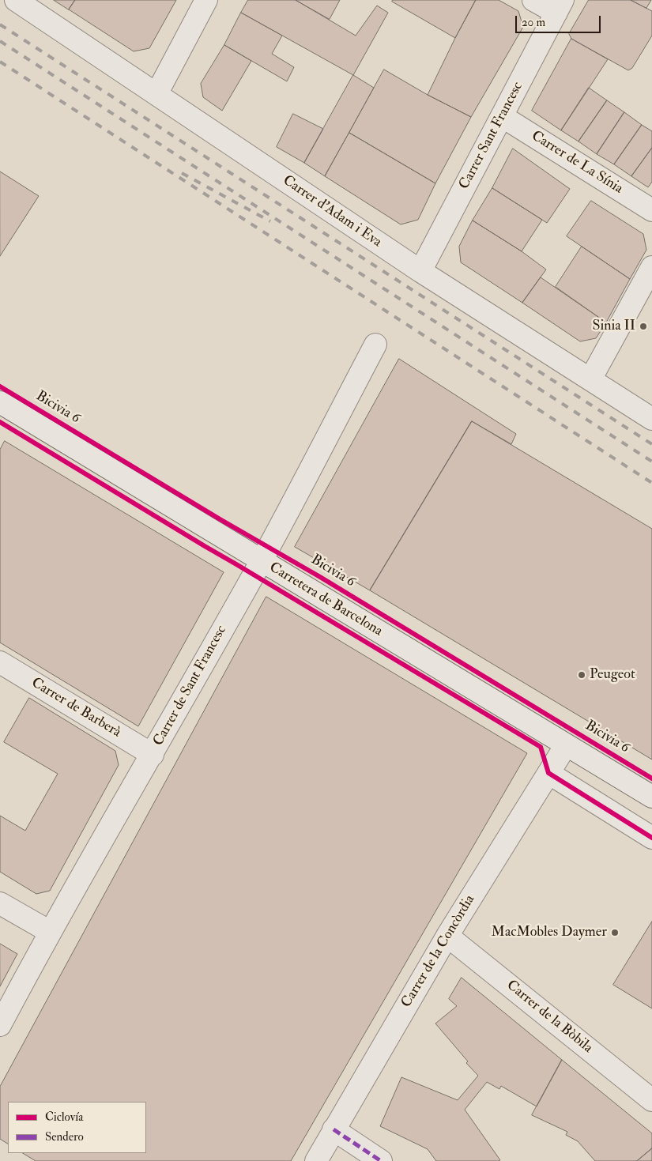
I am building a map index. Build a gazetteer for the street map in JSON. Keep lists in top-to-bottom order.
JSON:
{
  "streets": {
    "street": [
      "Carrer Sant Francesc",
      "Carrer de La Sínia",
      "Carrer d'Adam i Eva",
      "Carretera de Barcelona",
      "Carrer de Sant Francesc",
      "Carrer de Barberà",
      "Carrer de la Concòrdia",
      "Carrer de la Bòbila"
    ],
    "cycle path": ["Bicivia 6"]
  },
  "crossings": [
    ["Carrer Sant Francesc", "Carrer de La Sínia"],
    ["Carrer Sant Francesc", "Carrer d'Adam i Eva"],
    ["Carretera de Barcelona", "Carrer de Sant Francesc"],
    ["Carretera de Barcelona", "Carrer de la Concòrdia"],
    ["Carrer de Sant Francesc", "Carrer de Barberà"],
    ["Carrer de la Concòrdia", "Carrer de la Bòbila"]
  ],
  "places": ["Sinia II", "Peugeot", "MacMobles Daymer"],
  "legend": ["Ciclovía", "Sendero"],
  "scale_bar": "20 m"
}
